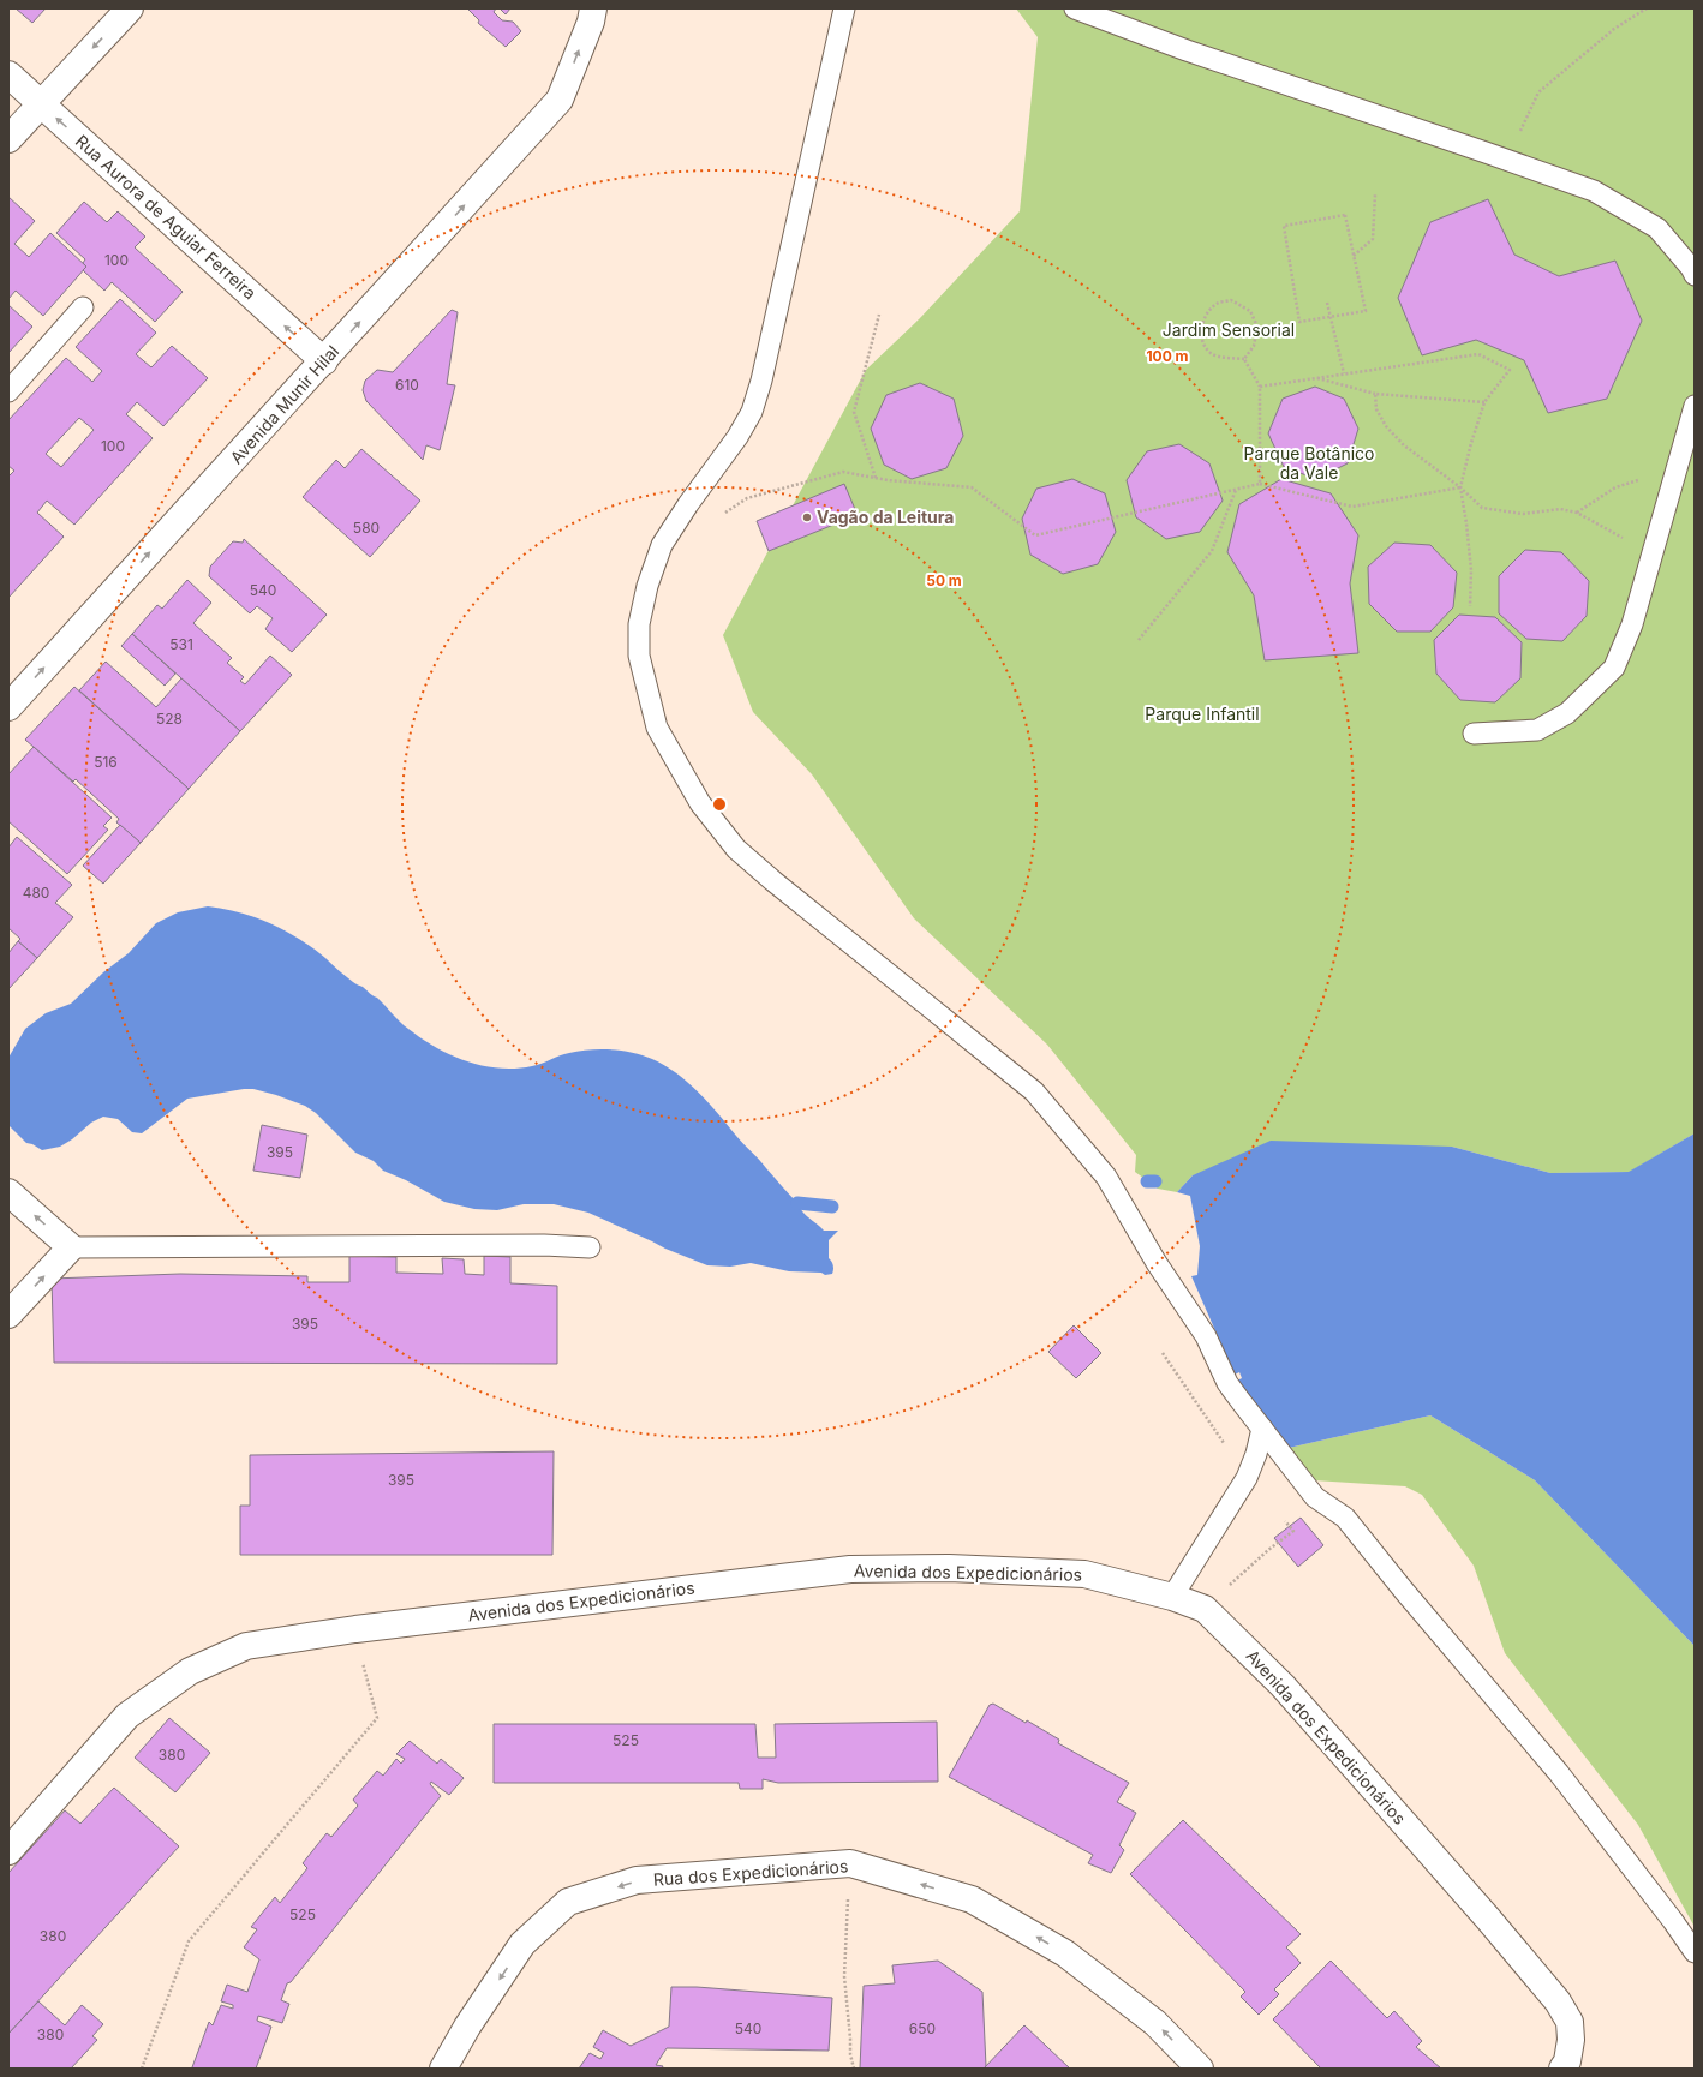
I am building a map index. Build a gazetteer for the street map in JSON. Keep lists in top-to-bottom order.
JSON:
{
  "streets": {
    "street": [
      "Rua Aurora de Aguiar Ferreira",
      "Avenida Munir Hilal",
      "Avenida dos Expedicionários",
      "Rua dos Expedicionários"
    ]
  },
  "crossings": [
    ["Rua Aurora de Aguiar Ferreira", "Avenida Munir Hilal"]
  ],
  "one_way": ["Rua Aurora de Aguiar Ferreira", "Avenida Munir Hilal", "Rua dos Expedicionários"],
  "parks": ["Jardim Sensorial", "Parque Botânico da Vale", "Parque Infantil"],
  "places": ["Vagão da Leitura"],
  "house_numbers": [
    "100",
    "610",
    "100",
    "580",
    "540",
    "531",
    "528",
    "516",
    "480",
    "395",
    "395",
    "395",
    "525",
    "380",
    "525",
    "380",
    "540",
    "650",
    "380"
  ],
  "rings": ["100 m", "50 m"]
}
